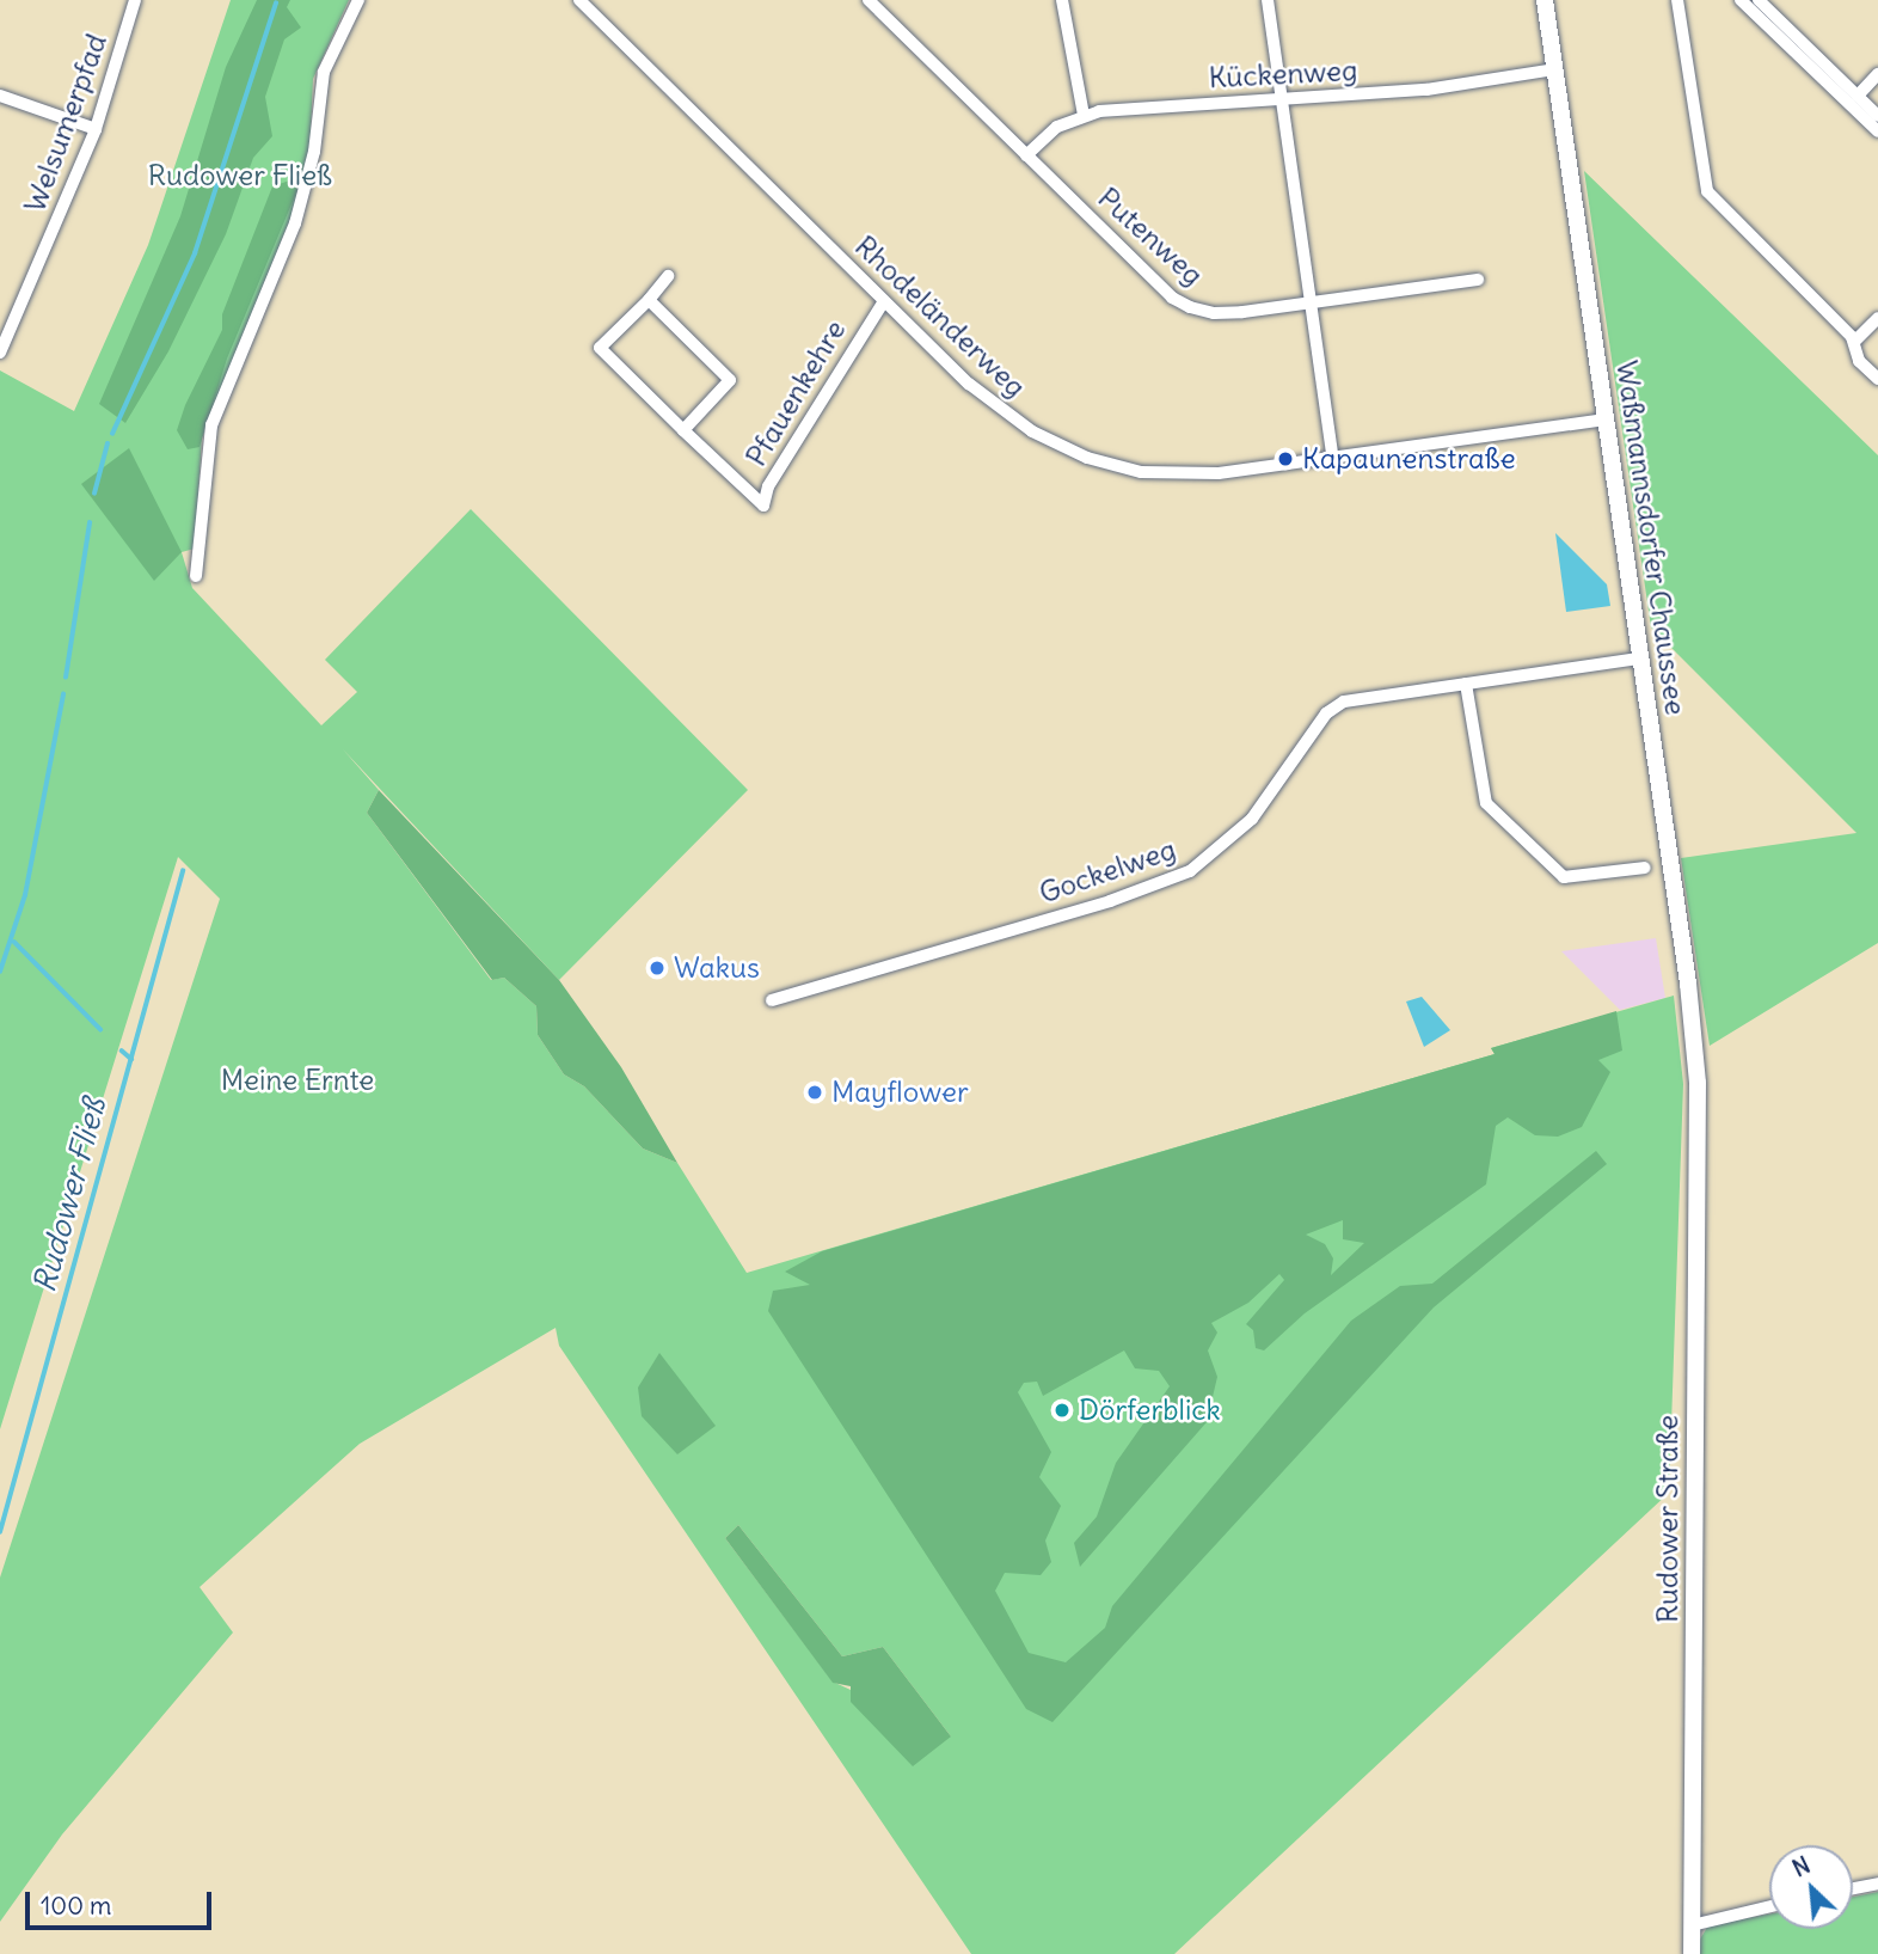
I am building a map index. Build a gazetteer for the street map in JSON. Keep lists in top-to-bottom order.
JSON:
{
  "streets": {
    "street": [
      "Kückenweg",
      "Welsumerpfad",
      "Putenweg",
      "Rhodeländerweg",
      "Pfauenkehre",
      "Waßmannsdorfer Chaussee",
      "Gockelweg",
      "Rudower Straße"
    ]
  },
  "crossings": [
    ["Kückenweg", "Putenweg"],
    ["Kückenweg", "Waßmannsdorfer Chaussee"],
    ["Rhodeländerweg", "Pfauenkehre"],
    ["Rhodeländerweg", "Waßmannsdorfer Chaussee"],
    ["Waßmannsdorfer Chaussee", "Gockelweg"],
    ["Waßmannsdorfer Chaussee", "Rudower Straße"]
  ],
  "water": ["Rudower Fließ"],
  "parks": ["Rudower Fließ", "Meine Ernte"],
  "places": [
    "Kapaunenstraße",
    "Wakus",
    "Mayflower",
    "Dörferblick"
  ],
  "scale_bar": "100 m",
  "north": "top left"
}
